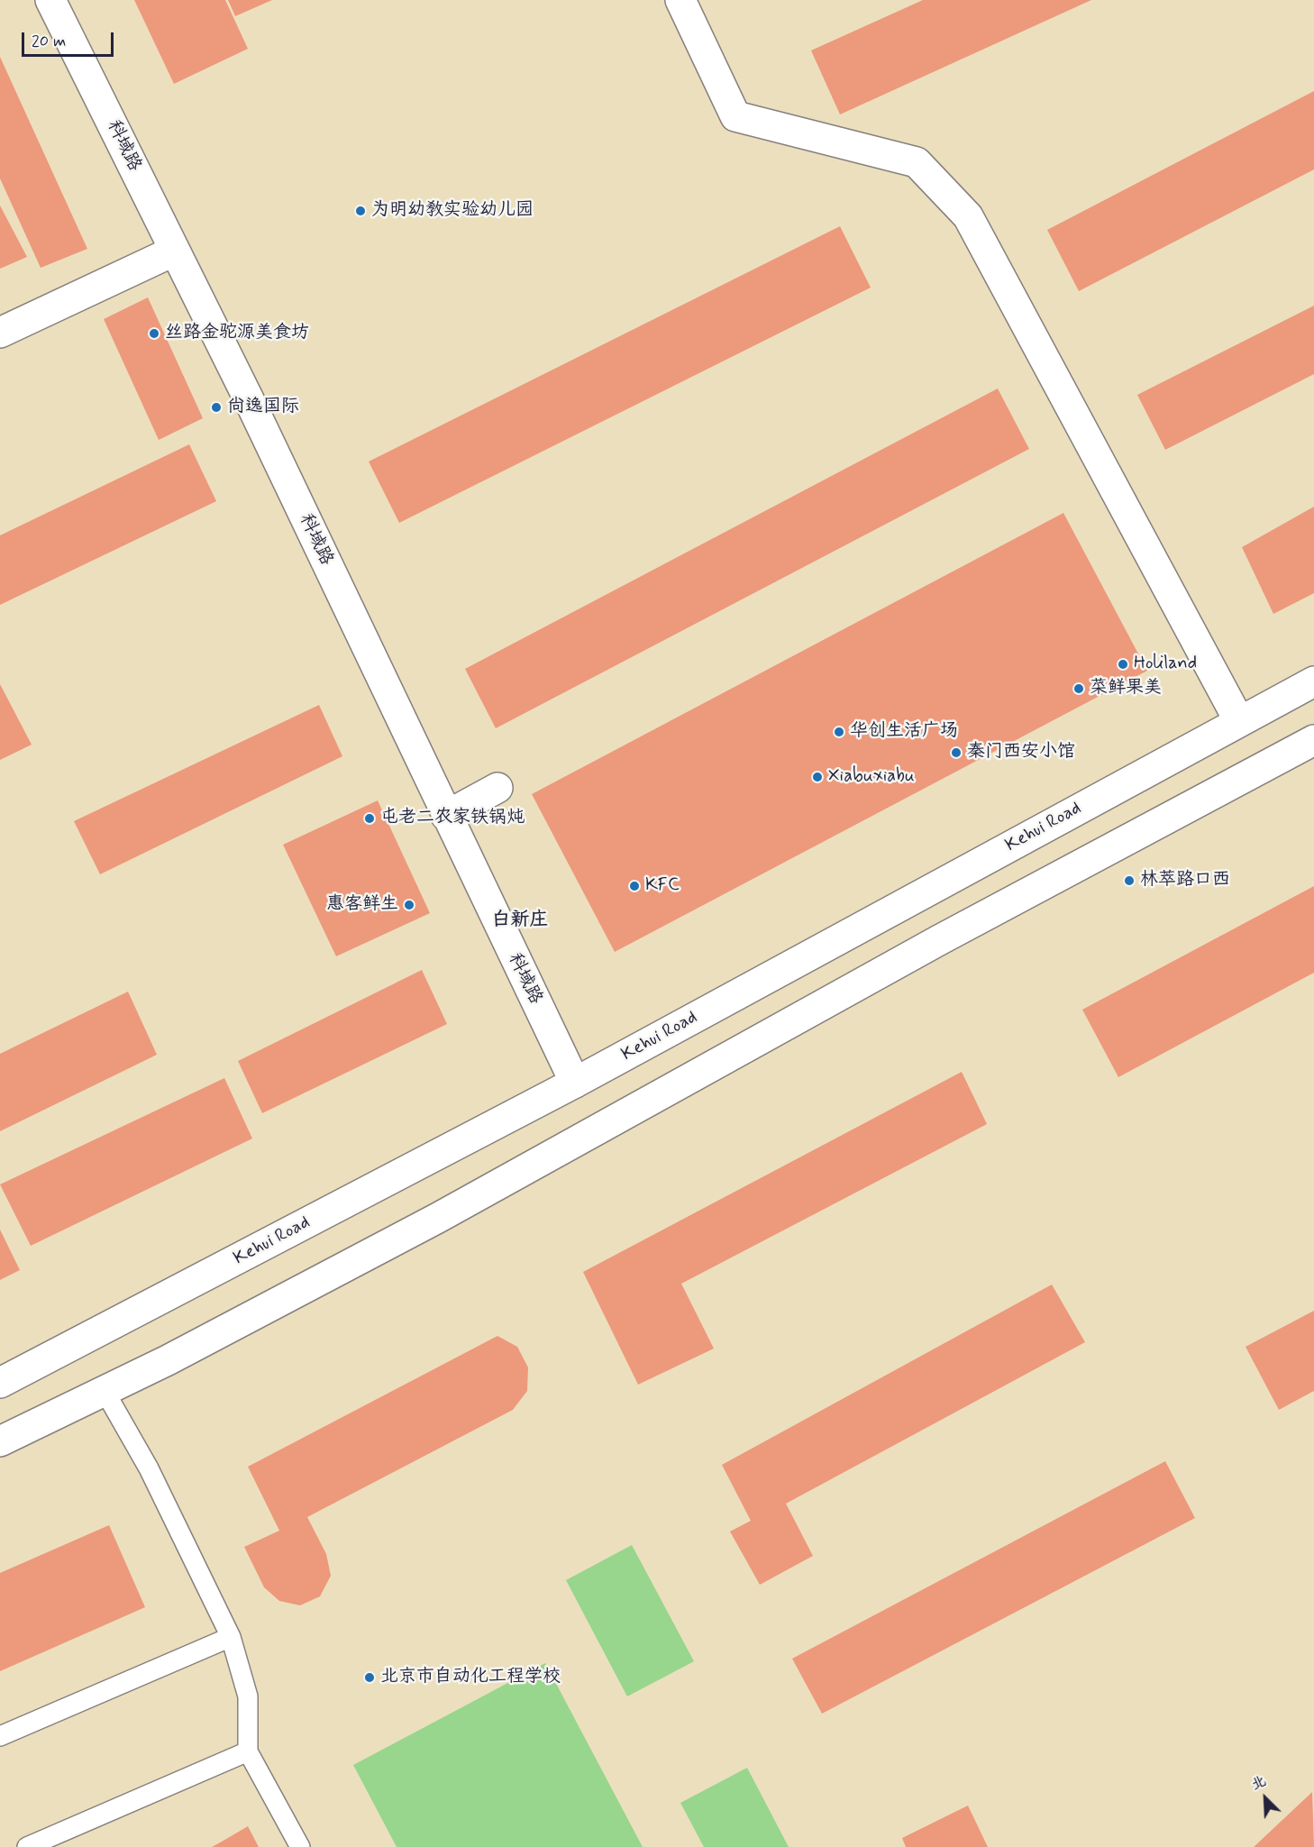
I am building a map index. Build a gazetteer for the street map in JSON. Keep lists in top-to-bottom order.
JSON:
{
  "streets": {
    "main road": ["科域路", "Kehui Road"]
  },
  "crossings": [
    ["科域路", "Kehui Road"]
  ],
  "districts": ["白新庄"],
  "places": [
    "为明幼教实验幼儿园",
    "丝路金驼源美食坊",
    "尚逸国际",
    "Holiland",
    "菜鲜果美",
    "华创生活广场",
    "秦门西安小馆",
    "Xiabuxiabu",
    "屯老二农家铁锅炖",
    "林萃路口西",
    "KFC",
    "惠客鲜生",
    "北京市自动化工程学校"
  ],
  "scale_bar": "20 m",
  "north": "top left"
}
